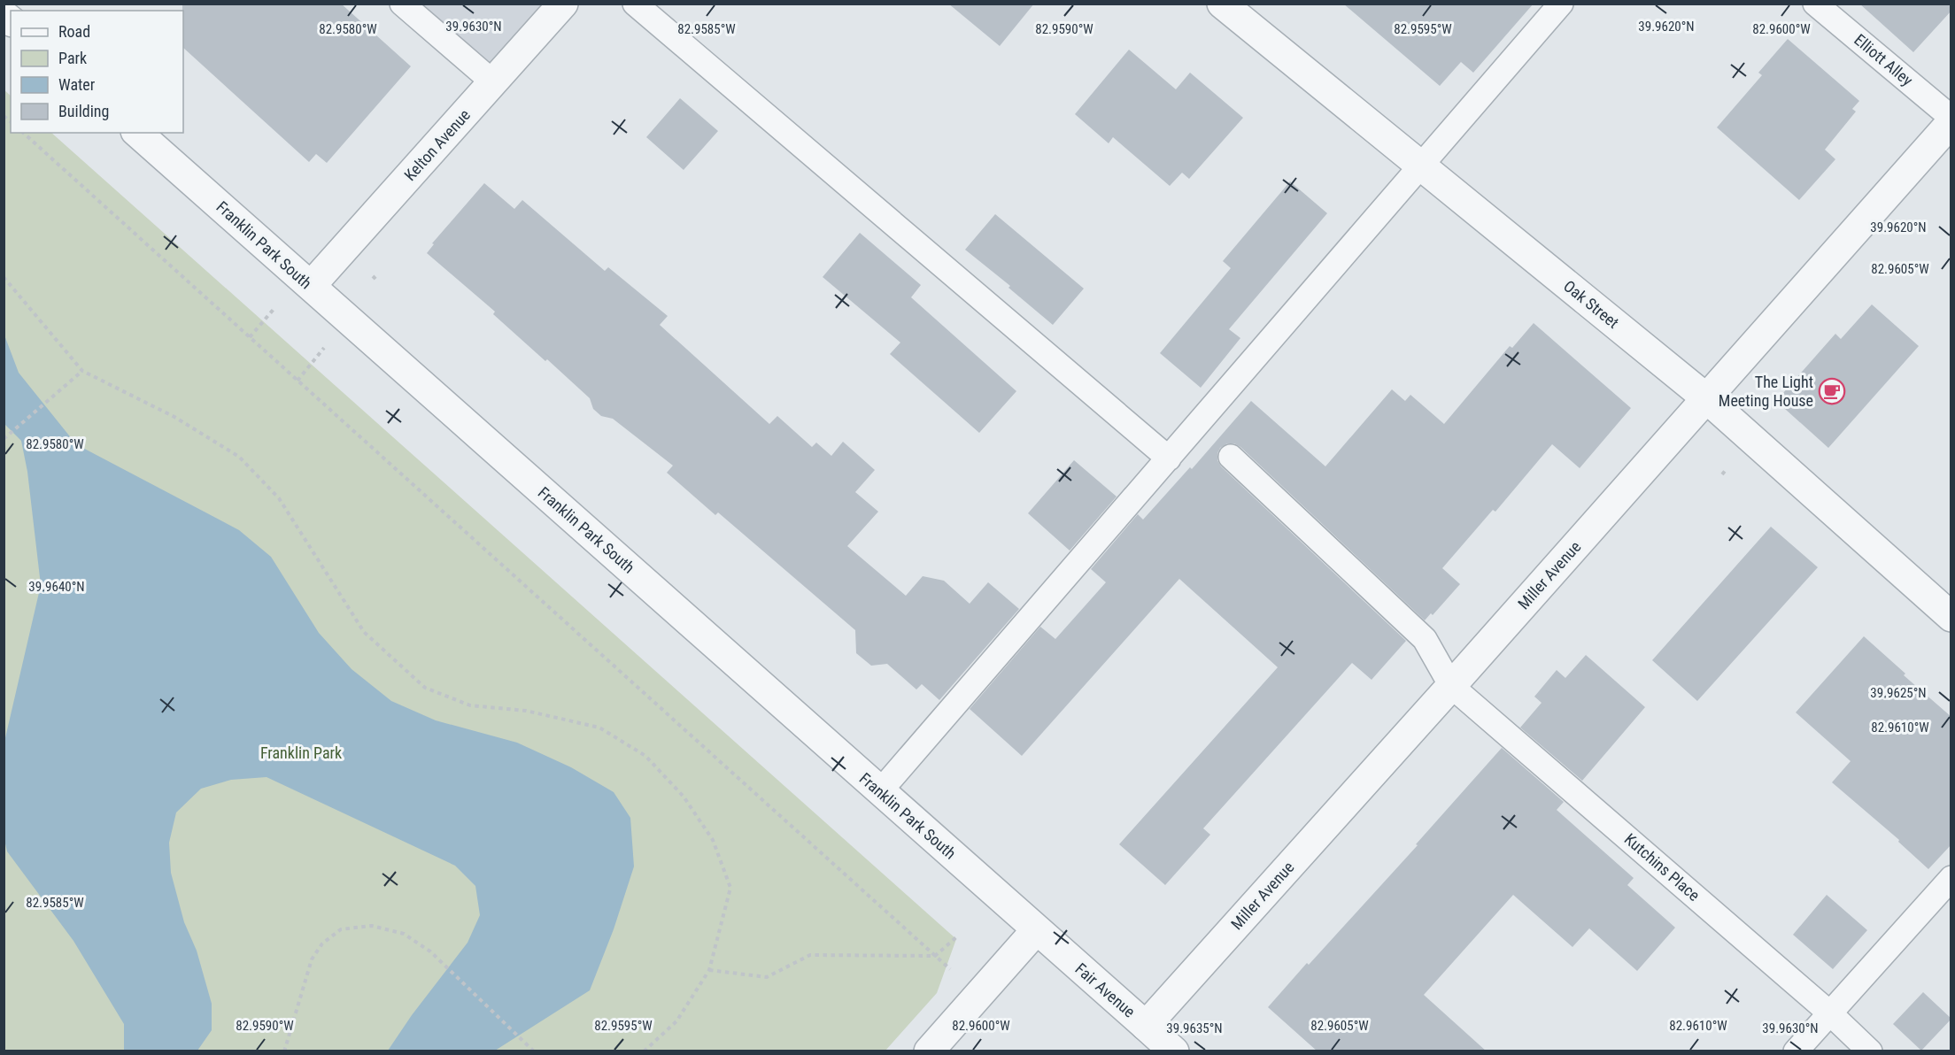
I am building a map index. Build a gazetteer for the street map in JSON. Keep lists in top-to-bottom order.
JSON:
{
  "streets": {
    "street": [
      "Kelton Avenue",
      "Franklin Park South",
      "Oak Street",
      "Miller Avenue",
      "Fair Avenue"
    ],
    "lane": ["Elliott Alley", "Kutchins Place"]
  },
  "crossings": [
    ["Kelton Avenue", "Franklin Park South"],
    ["Franklin Park South", "Fair Avenue"],
    ["Oak Street", "Miller Avenue"],
    ["Miller Avenue", "Kutchins Place"],
    ["Miller Avenue", "Fair Avenue"]
  ],
  "parks": ["Franklin Park"],
  "places": {
    "cafe": ["The Light Meeting House"]
  },
  "legend": [
    "Road",
    "Park",
    "Water",
    "Building"
  ],
  "coordinates": [
    "39.9630°N",
    "39.9620°N",
    "82.9580°W",
    "82.9585°W",
    "82.9590°W",
    "82.9595°W",
    "82.9600°W",
    "82.9605°W",
    "39.9640°N",
    "39.9625°N",
    "82.9610°W",
    "39.9635°N"
  ]
}
